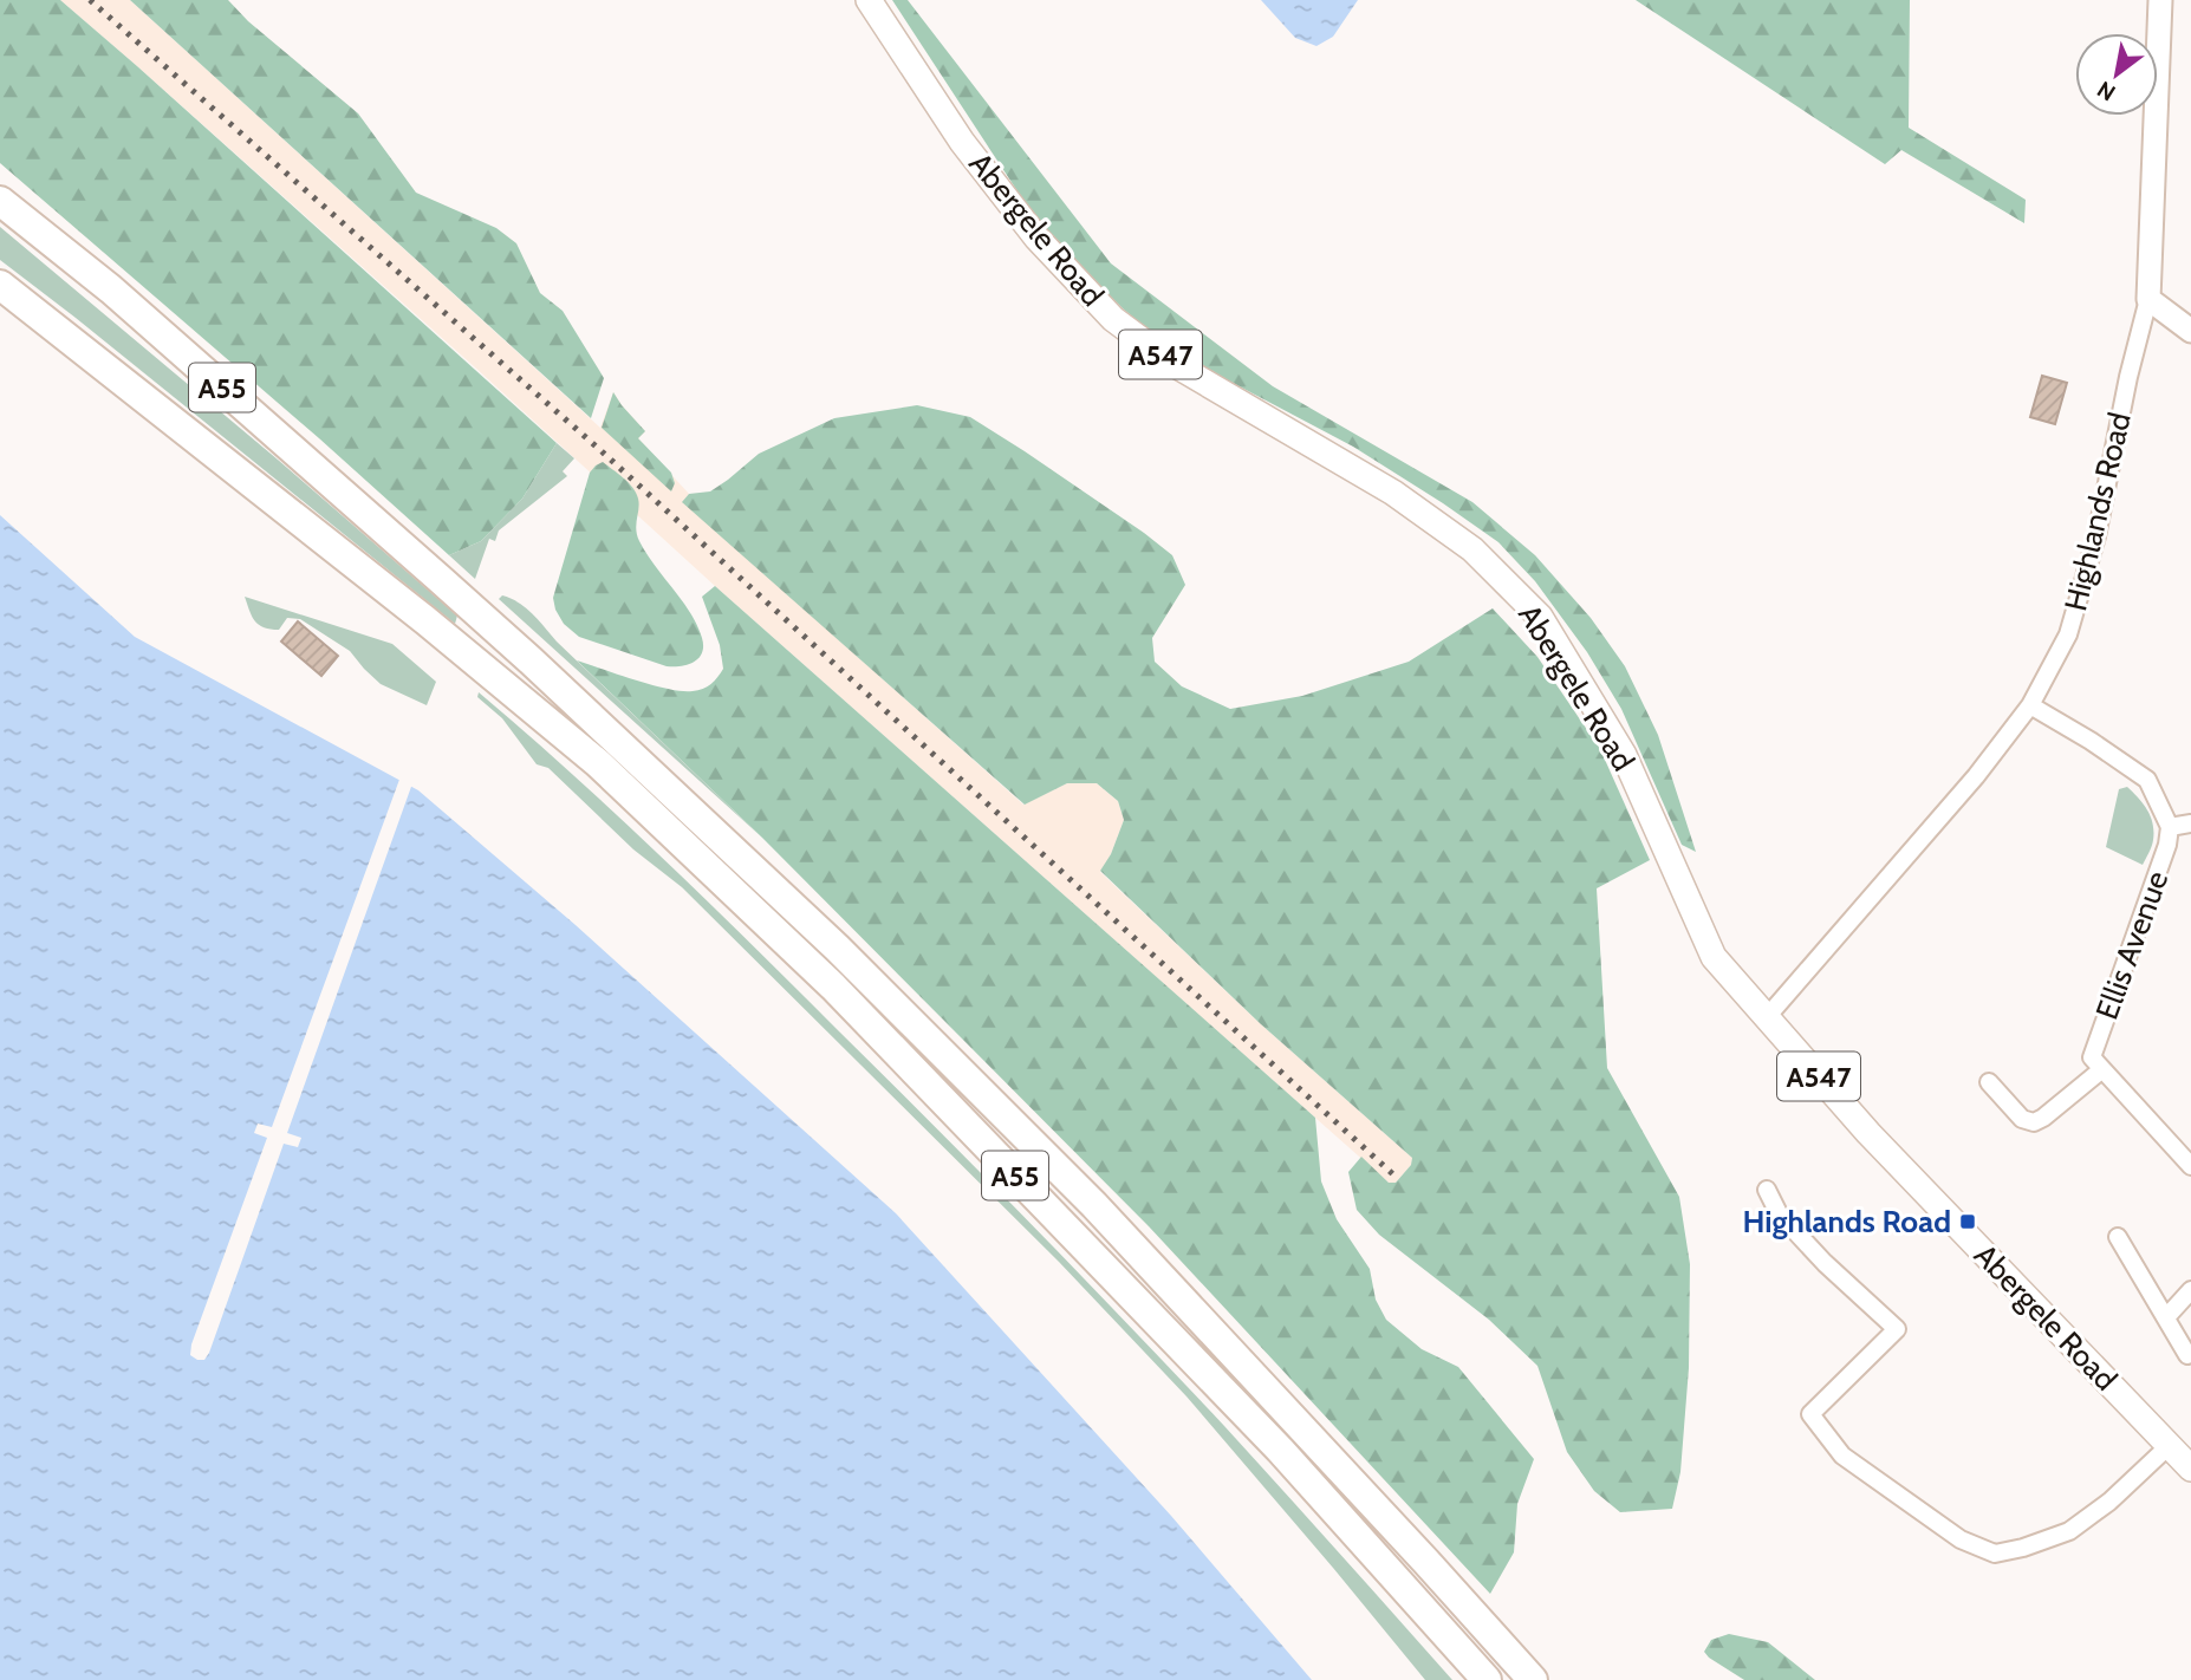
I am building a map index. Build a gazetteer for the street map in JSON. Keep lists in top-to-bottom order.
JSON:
{
  "streets": {
    "highway": ["A55"],
    "main road": ["Abergele Road", "A547"],
    "street": ["Highlands Road", "Ellis Avenue"]
  },
  "crossings": [
    ["Abergele Road", "Highlands Road"]
  ],
  "places": {
    "transit": ["Highlands Road"]
  },
  "north": "bottom left"
}
